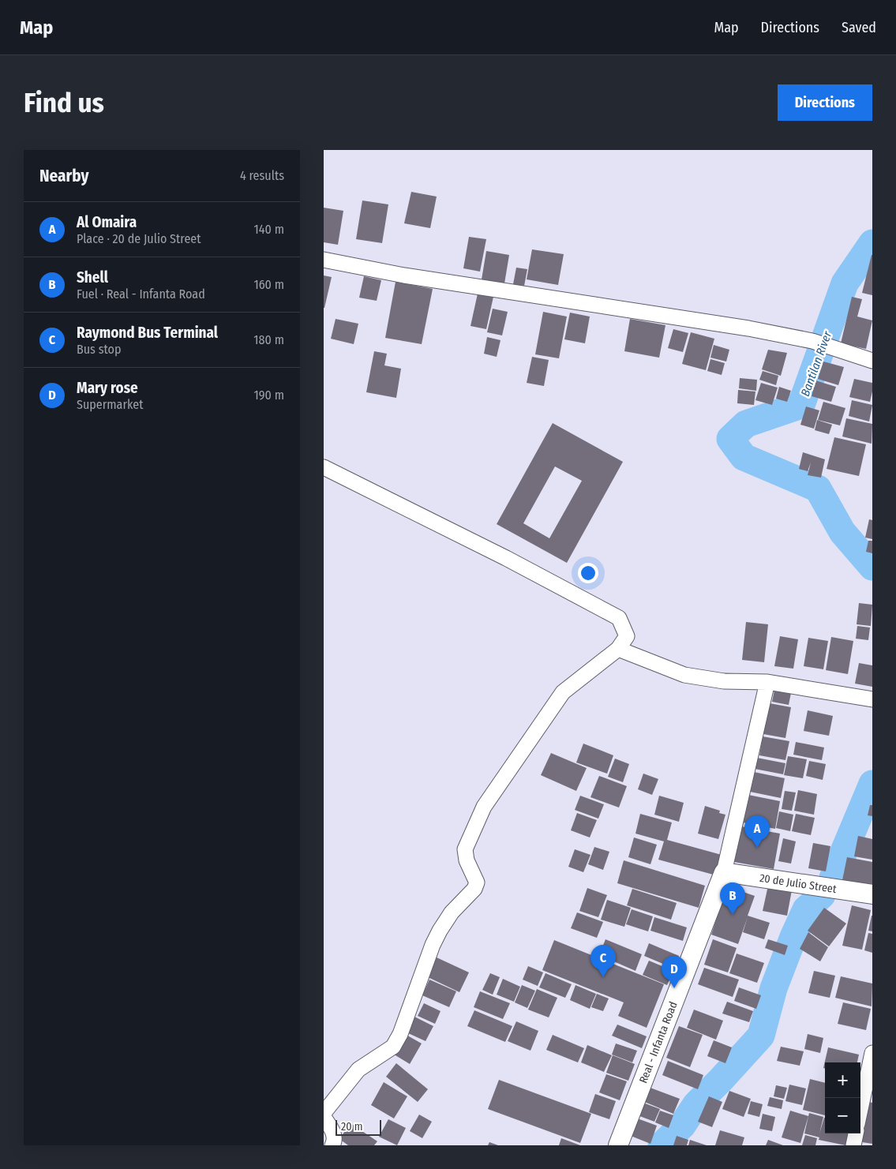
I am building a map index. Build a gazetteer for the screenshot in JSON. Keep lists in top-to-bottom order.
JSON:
{
  "streets": {
    "main road": ["20 de Julio Street", "Real - Infanta Road"]
  },
  "crossings": [
    ["20 de Julio Street", "Real - Infanta Road"]
  ],
  "water": ["Bantilan River"],
  "scale_bar": "20 m",
  "page": {
    "header": "Map",
    "nav": ["Map", "Directions", "Saved"],
    "buttons": "Directions",
    "title": "Find us",
    "heading": ["Nearby", "4 results"],
    "list": [
      {
        "mark": "A",
        "name": "Al Omaira",
        "note": "Place · 20 de Julio Street",
        "value": "140 m"
      },
      {
        "mark": "B",
        "name": "Shell",
        "note": "Fuel · Real - Infanta Road",
        "value": "160 m"
      },
      {
        "mark": "C",
        "name": "Raymond Bus Terminal",
        "note": "Bus stop",
        "value": "180 m"
      },
      {
        "mark": "D",
        "name": "Mary rose",
        "note": "Supermarket",
        "value": "190 m"
      }
    ],
    "pins": [
      "A",
      "B",
      "C",
      "D"
    ],
    "map_buttons": ["+", "−"],
    "scale": "20 m"
  }
}
